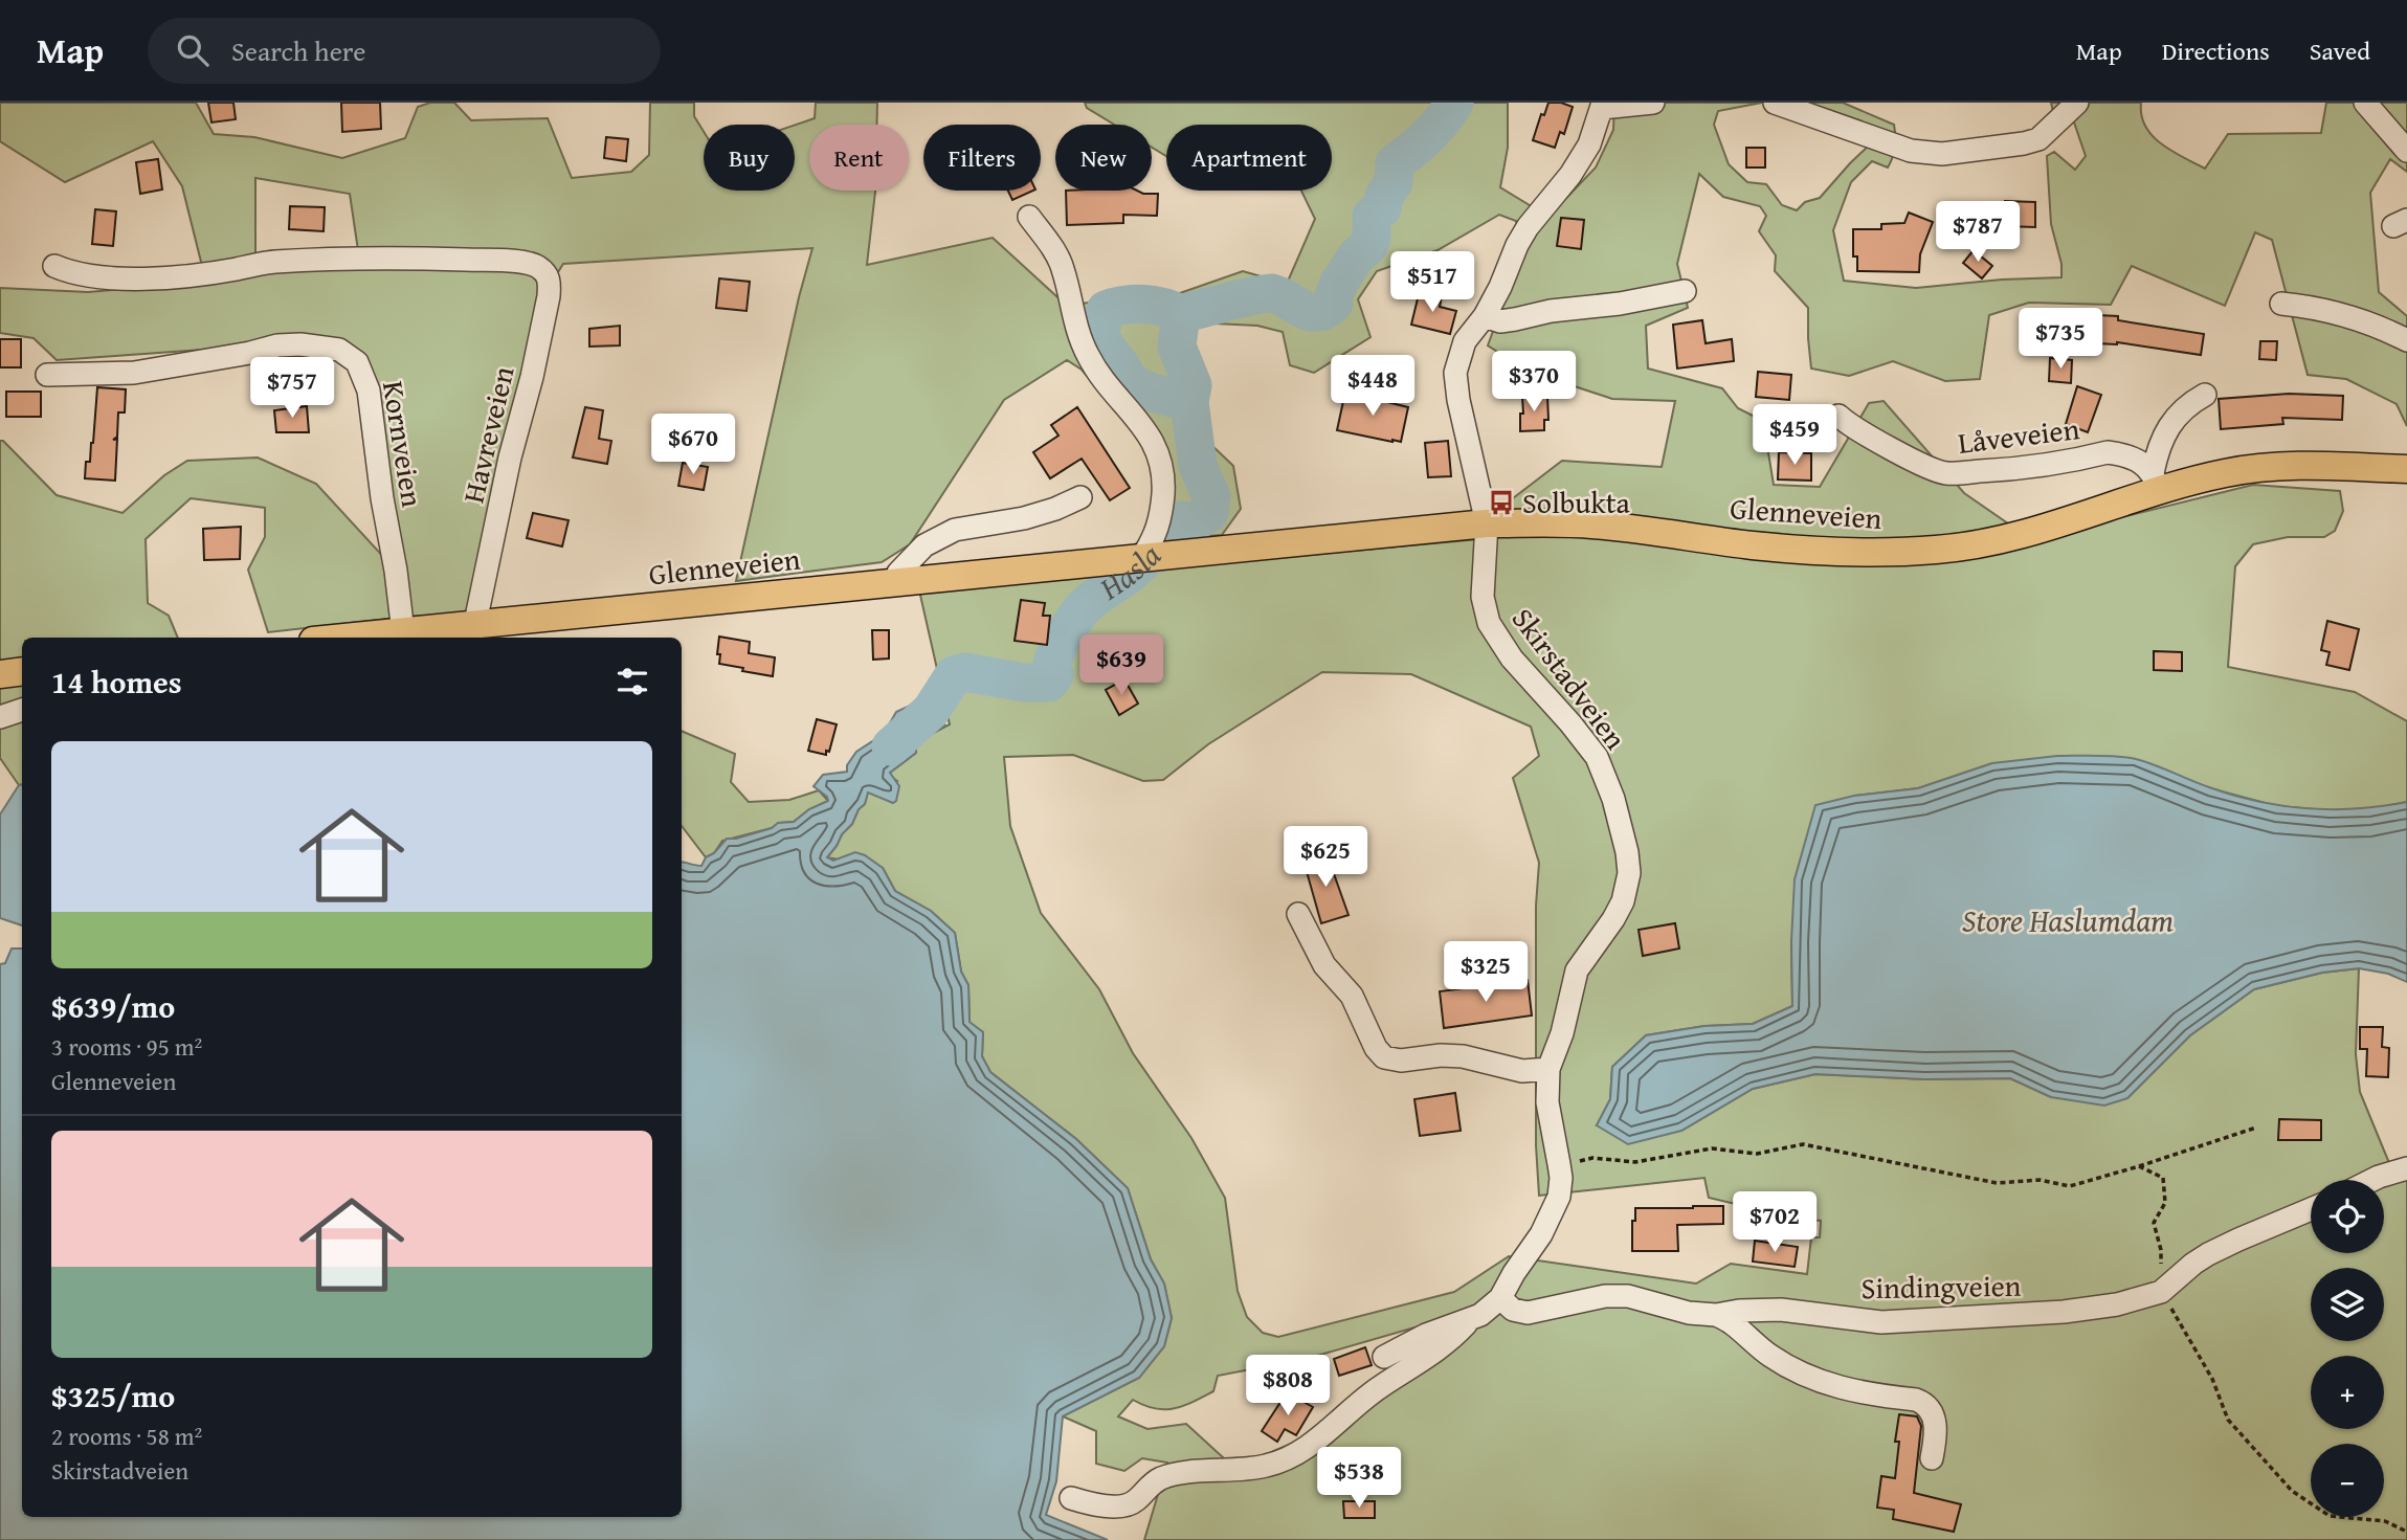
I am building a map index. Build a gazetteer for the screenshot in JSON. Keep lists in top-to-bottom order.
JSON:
{
  "streets": {
    "main road": ["Glenneveien"],
    "street": [
      "Havreveien",
      "Låveveien",
      "Kornveien",
      "Skirstadveien",
      "Sindingveien"
    ]
  },
  "crossings": [
    ["Havreveien", "Glenneveien"],
    ["Låveveien", "Glenneveien"],
    ["Kornveien", "Glenneveien"],
    ["Glenneveien", "Skirstadveien"],
    ["Skirstadveien", "Sindingveien"]
  ],
  "water": ["Hasla", "Store Haslumdam"],
  "places": {
    "bus stop": ["Solbukta"]
  },
  "page": {
    "header": "Map",
    "search": "Search here",
    "nav": ["Map", "Directions", "Saved"],
    "chip": [
      "Buy",
      "Rent",
      "Filters",
      "New",
      "Apartment"
    ],
    "price": [
      "$787",
      "$517",
      "$735",
      "$370",
      "$448",
      "$757",
      "$459",
      "$670",
      "$639",
      "$625",
      "$325",
      "$702",
      "$808",
      "$538"
    ],
    "heading": "14 homes",
    "list": [
      {
        "name": "$639/mo",
        "note": "3 rooms · 95 m² · Glenneveien"
      },
      {
        "name": "$325/mo",
        "note": "2 rooms · 58 m² · Skirstadveien"
      }
    ],
    "map_buttons": ["+", "−"]
  }
}
